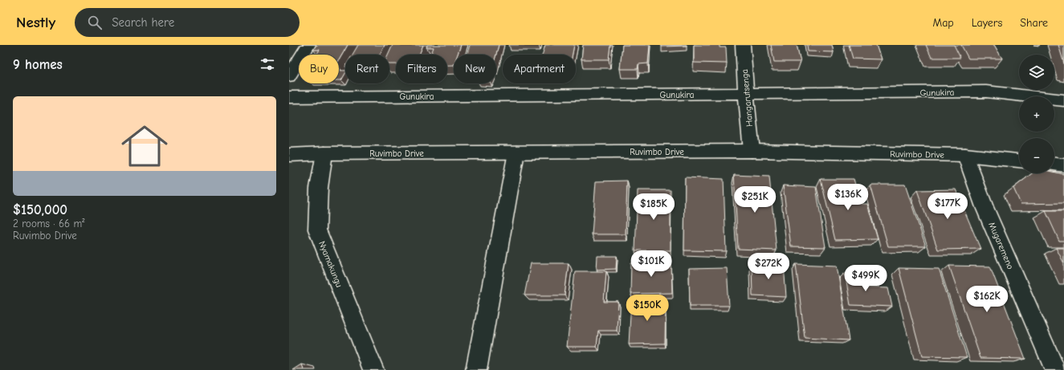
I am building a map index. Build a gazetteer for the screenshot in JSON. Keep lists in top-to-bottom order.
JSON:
{
  "streets": {
    "street": [
      "Gunukira",
      "Hangarutsenga",
      "Ruvimbo Drive",
      "Mugaremeno",
      "Nyamakungu"
    ]
  },
  "crossings": [
    ["Gunukira", "Hangarutsenga"],
    ["Hangarutsenga", "Ruvimbo Drive"],
    ["Ruvimbo Drive", "Mugaremeno"],
    ["Ruvimbo Drive", "Nyamakungu"]
  ],
  "page": {
    "header": "Nestly",
    "search": "Search here",
    "nav": ["Map", "Layers", "Share"],
    "heading": "9 homes",
    "map_buttons": ["+", "−"],
    "chip": [
      "Buy",
      "Rent",
      "Filters",
      "New",
      "Apartment"
    ],
    "list": [
      {
        "name": "$150,000",
        "note": "2 rooms · 66 m² · Ruvimbo Drive"
      }
    ],
    "price": [
      "$136K",
      "$251K",
      "$177K",
      "$185K",
      "$101K",
      "$272K",
      "$499K",
      "$162K",
      "$150K"
    ]
  }
}
